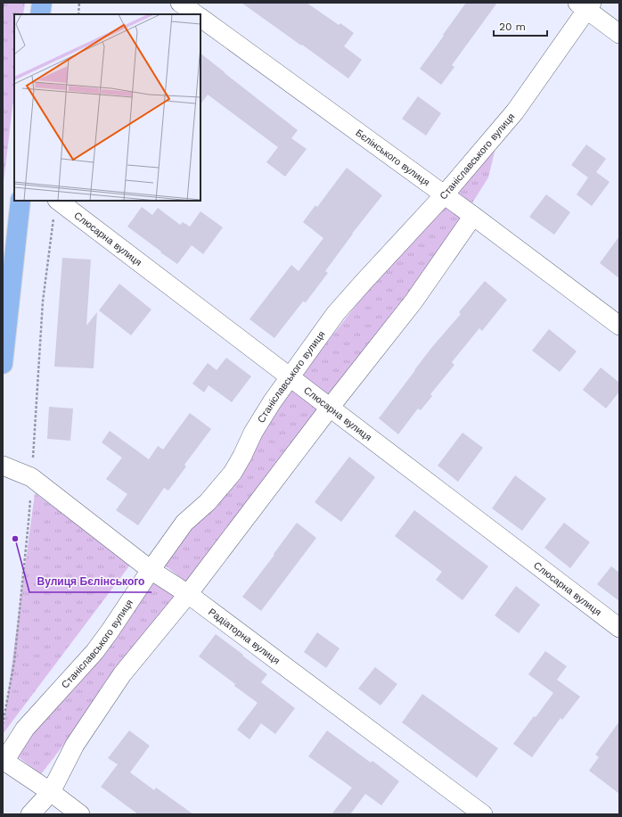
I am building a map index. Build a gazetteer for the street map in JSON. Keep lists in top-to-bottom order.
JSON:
{
  "streets": {
    "street": [
      "Станіславського вулиця",
      "Бєлінського вулиця",
      "Слюсарна вулиця",
      "Радіаторна вулиця"
    ]
  },
  "crossings": [
    ["Станіславського вулиця", "Бєлінського вулиця"],
    ["Станіславського вулиця", "Слюсарна вулиця"],
    ["Станіславського вулиця", "Радіаторна вулиця"]
  ],
  "places": ["Вулиця Бєлінського"],
  "scale_bar": "20 m"
}
